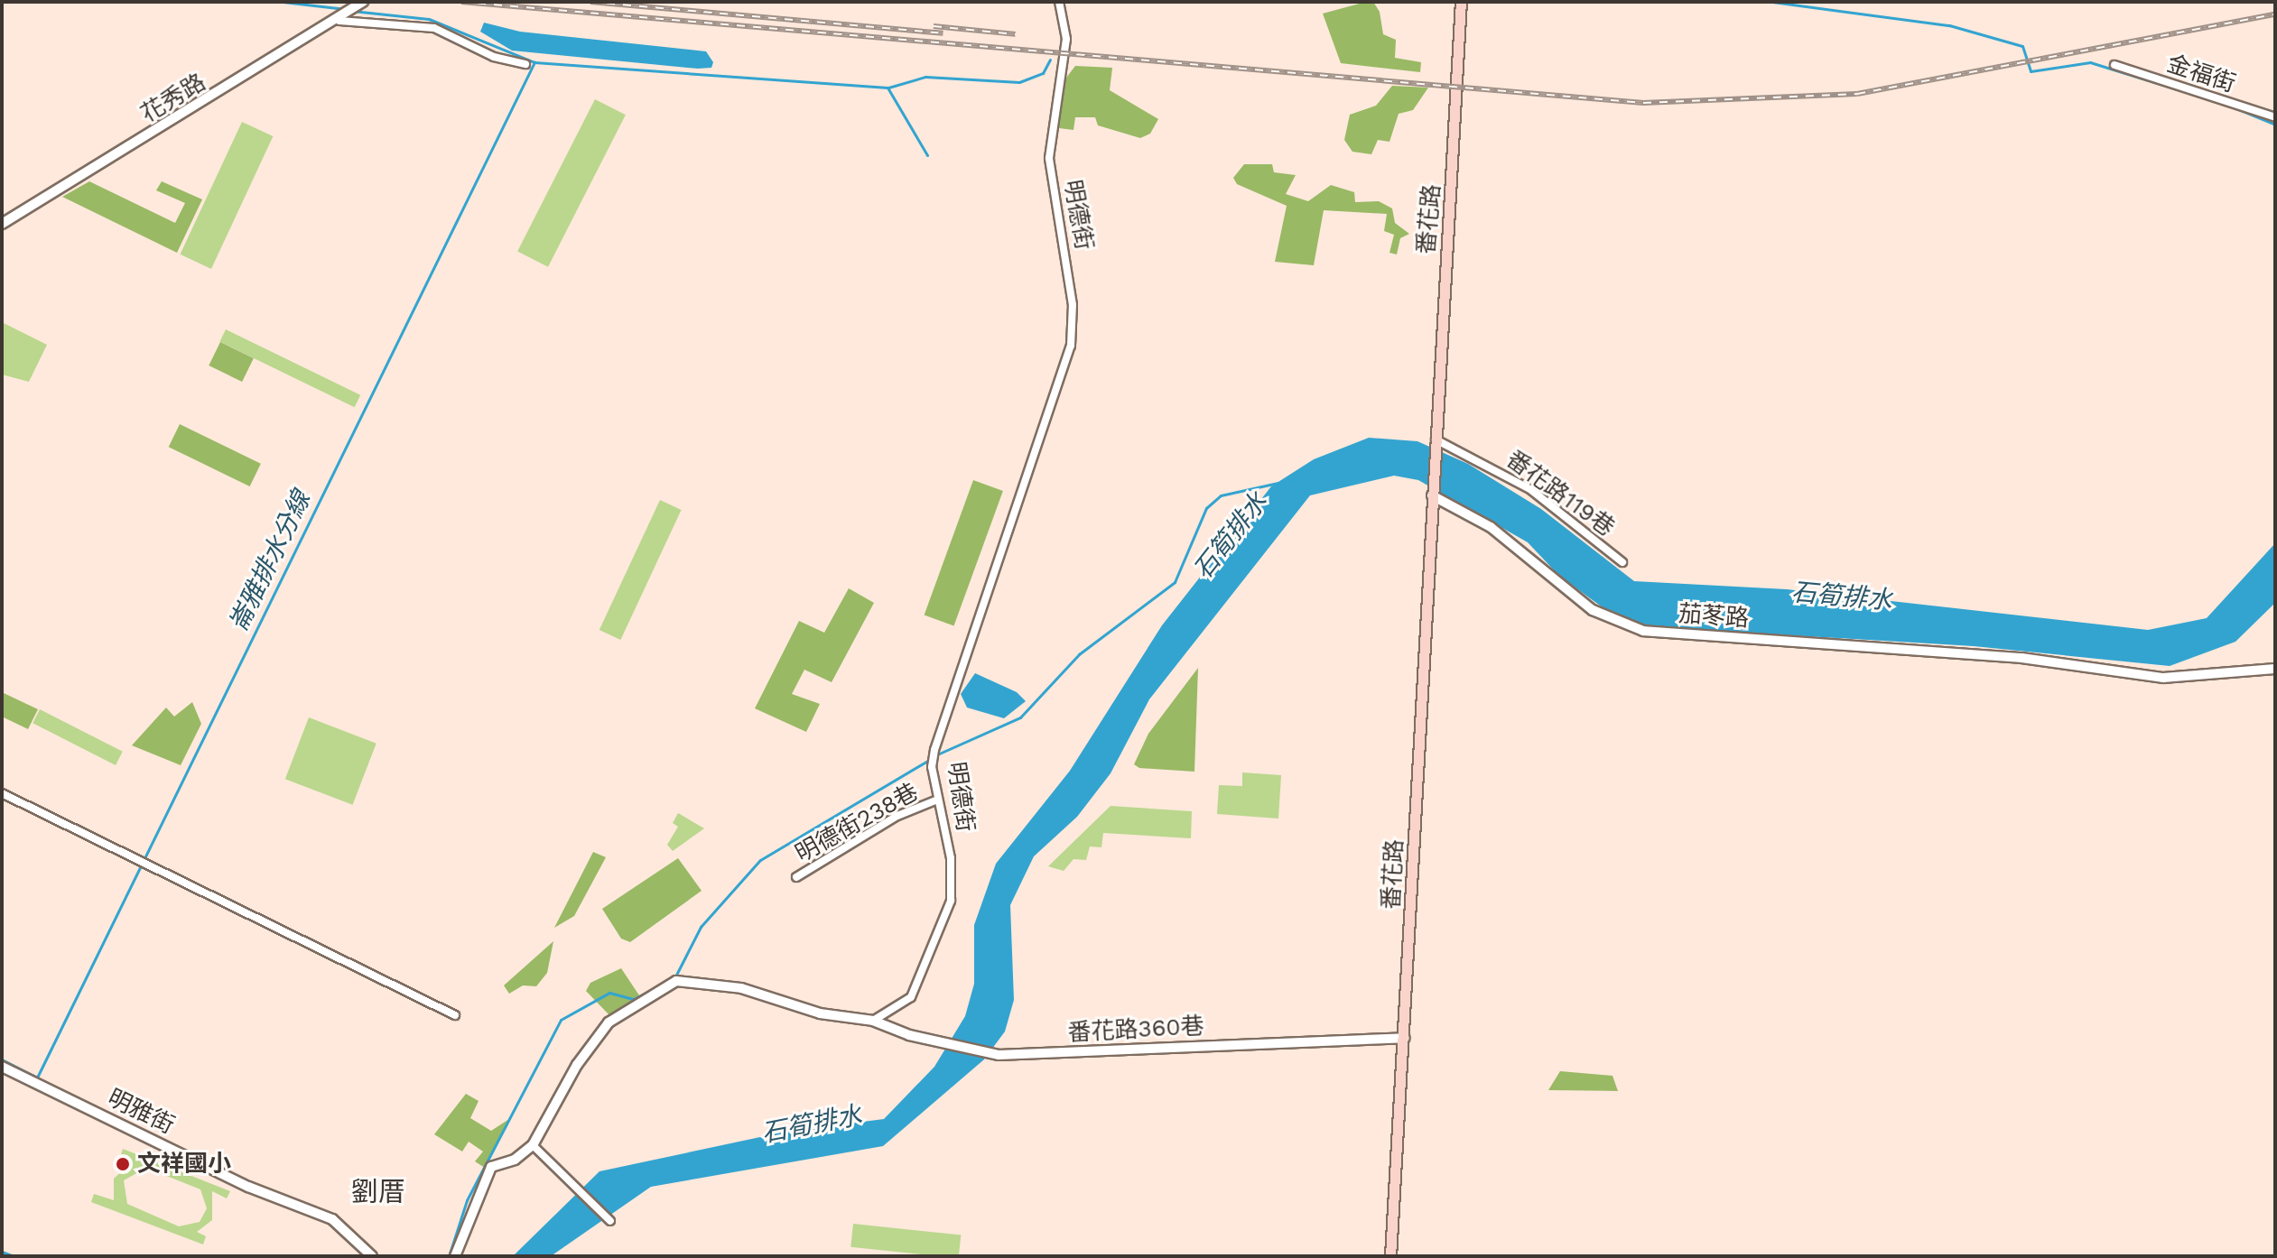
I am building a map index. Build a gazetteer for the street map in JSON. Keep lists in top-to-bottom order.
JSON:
{
  "streets": {
    "main road": ["番花路"],
    "street": [
      "金福街",
      "花秀路",
      "明德街",
      "番花路119巷",
      "茄苳路",
      "明德街238巷",
      "番花路360巷",
      "明雅街"
    ]
  },
  "crossings": [
    ["明德街", "明德街238巷"],
    ["明德街", "番花路360巷"],
    ["番花路", "番花路119巷"],
    ["番花路", "茄苳路"],
    ["番花路", "番花路360巷"]
  ],
  "districts": ["劉厝"],
  "water": ["石筍排水", "崙雅排水分線"],
  "places": ["文祥國小"]
}
